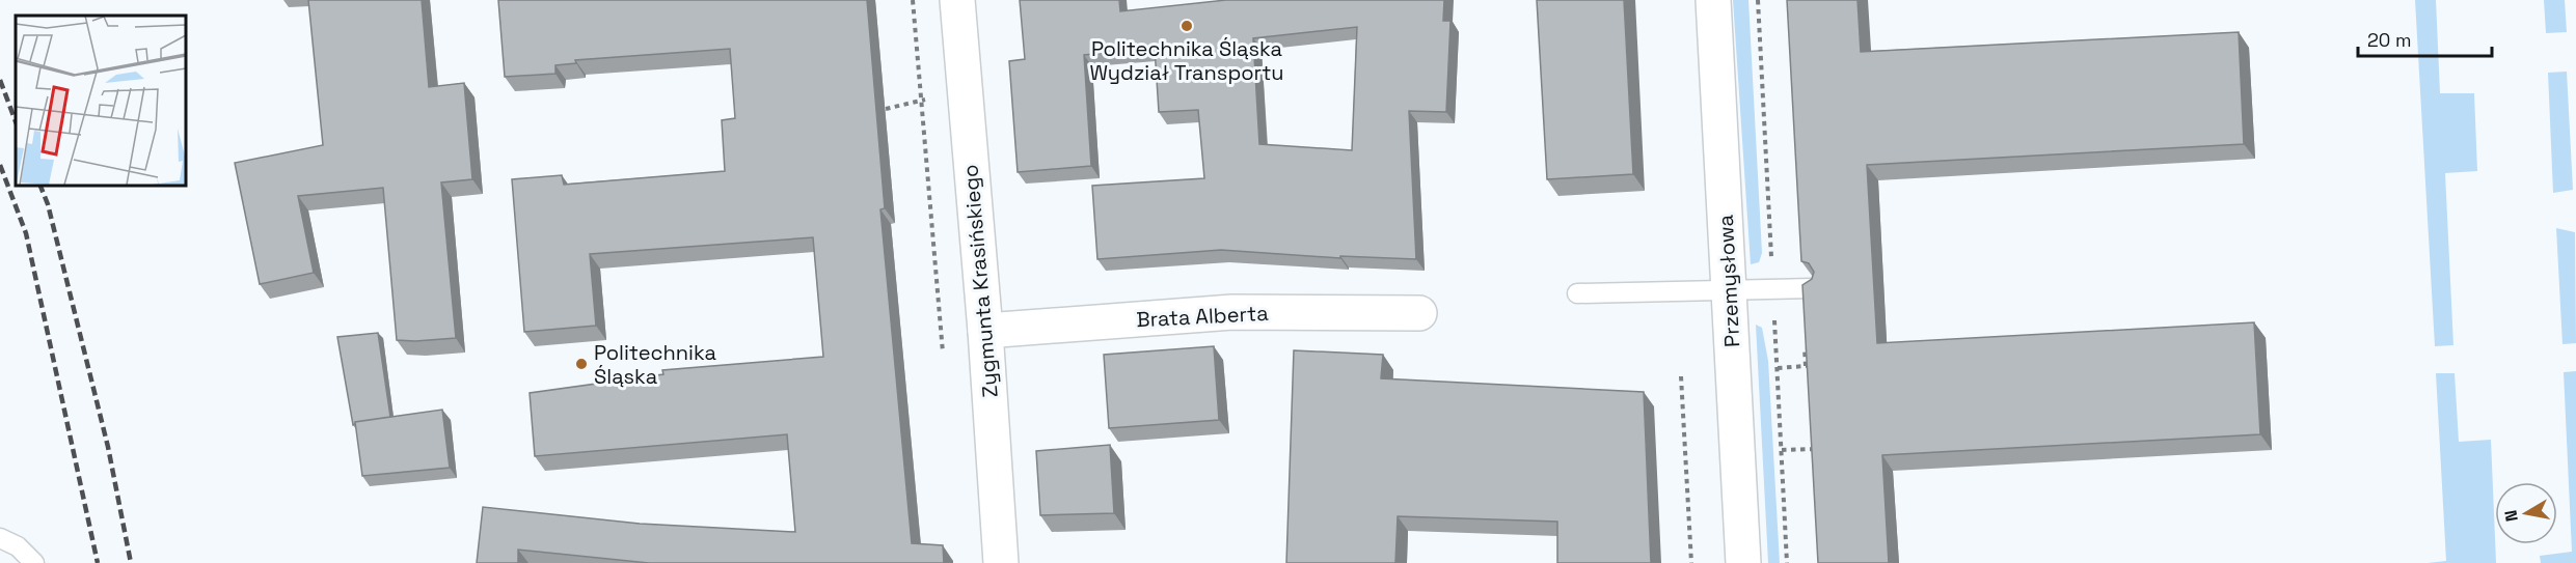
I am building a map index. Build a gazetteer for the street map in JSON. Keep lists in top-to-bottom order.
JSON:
{
  "streets": {
    "street": ["Zygmunta Krasińskiego", "Przemysłowa", "Brata Alberta"]
  },
  "crossings": [
    ["Zygmunta Krasińskiego", "Brata Alberta"]
  ],
  "places": ["Politechnika Śląska Wydział Transportu", "Politechnika Śląska"],
  "scale_bar": "20 m",
  "north": "left"
}
